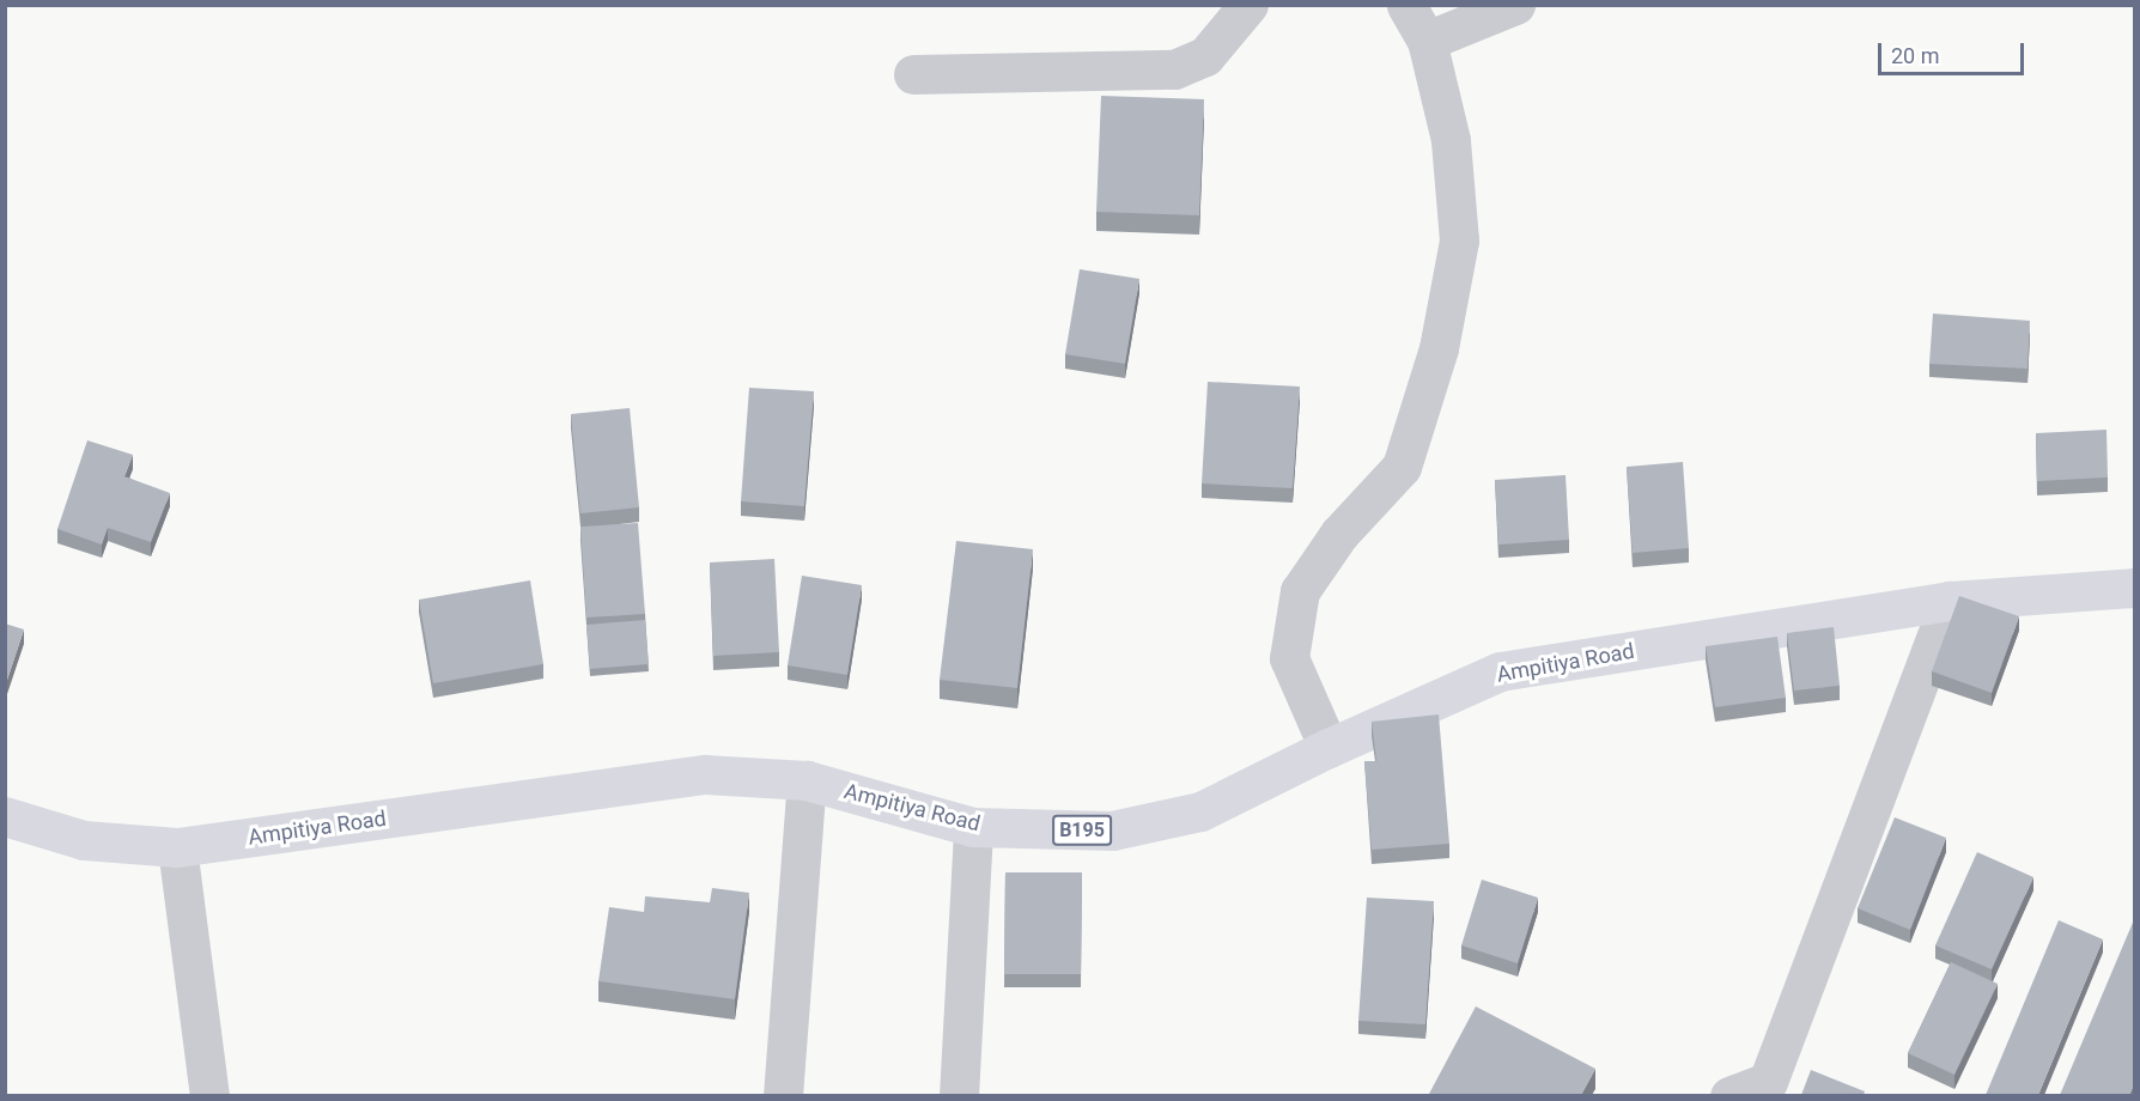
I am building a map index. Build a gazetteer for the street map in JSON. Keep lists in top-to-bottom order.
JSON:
{
  "streets": {
    "main road": ["Ampitiya Road", "B195"]
  },
  "scale_bar": "20 m"
}
